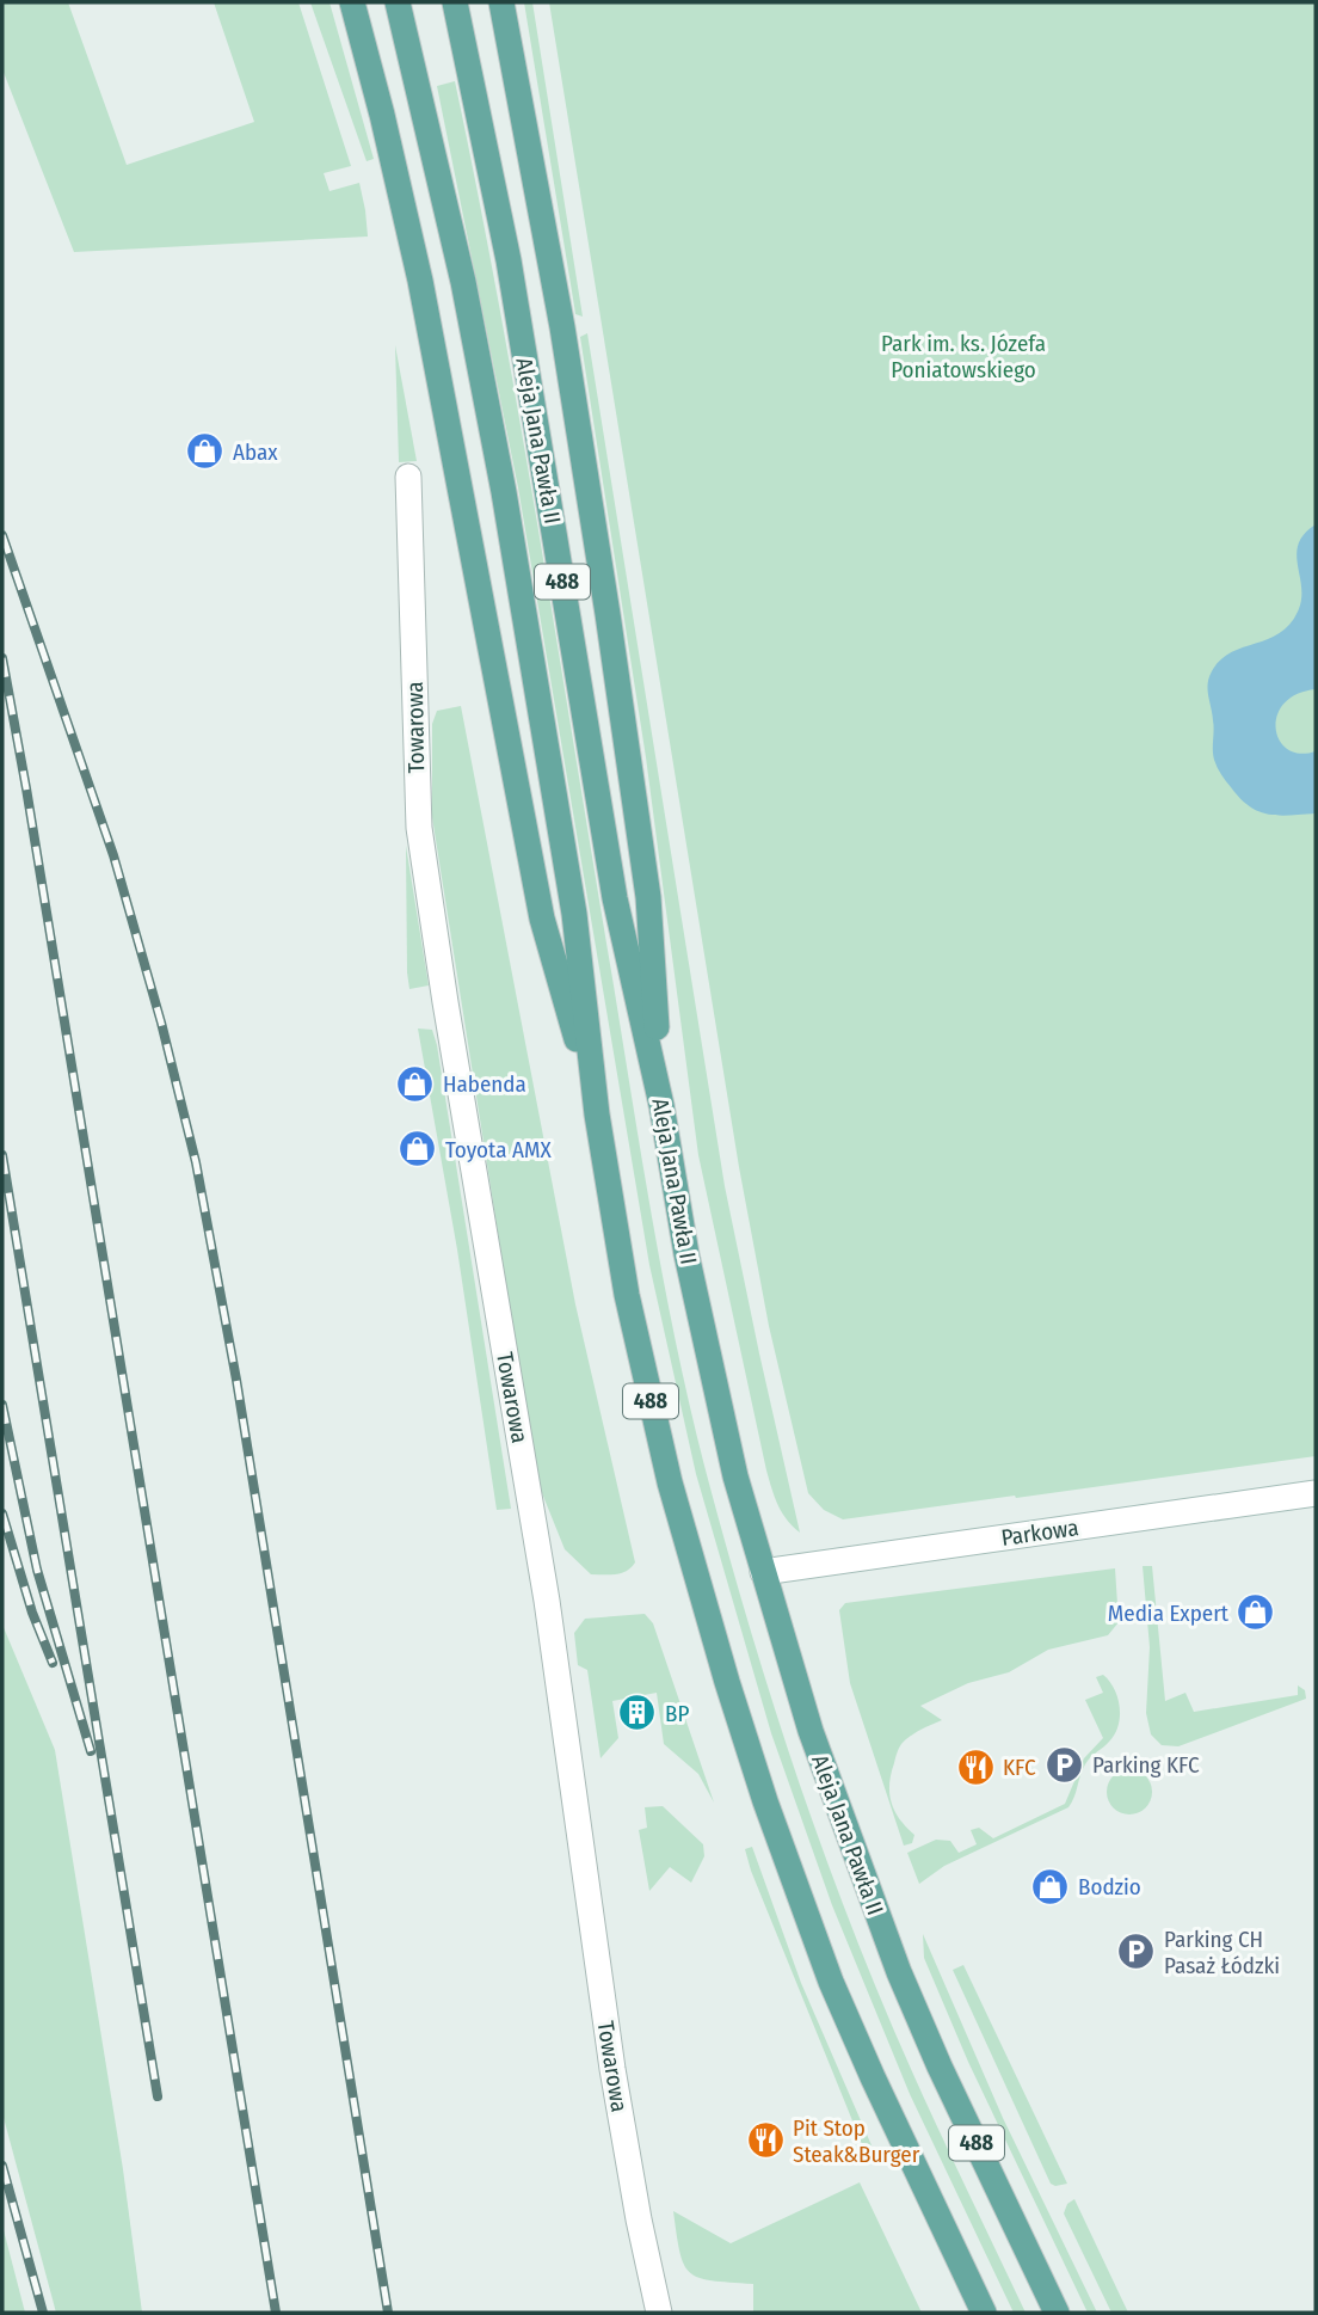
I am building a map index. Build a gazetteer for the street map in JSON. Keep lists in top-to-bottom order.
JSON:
{
  "streets": {
    "main road": ["Aleja Jana Pawła II", "488"],
    "street": ["Towarowa", "Parkowa"]
  },
  "crossings": [
    ["Aleja Jana Pawła II", "Parkowa"]
  ],
  "parks": ["Park im. ks. Józefa Poniatowskiego"],
  "places": {
    "shop": [
      "Abax",
      "Habenda",
      "Toyota AMX",
      "Media Expert",
      "Bodzio"
    ],
    "building": ["BP"],
    "parking": ["Parking KFC", "Parking CH Pasaż Łódzki"],
    "restaurant": ["KFC", "Pit Stop Steak&Burger"]
  }
}
